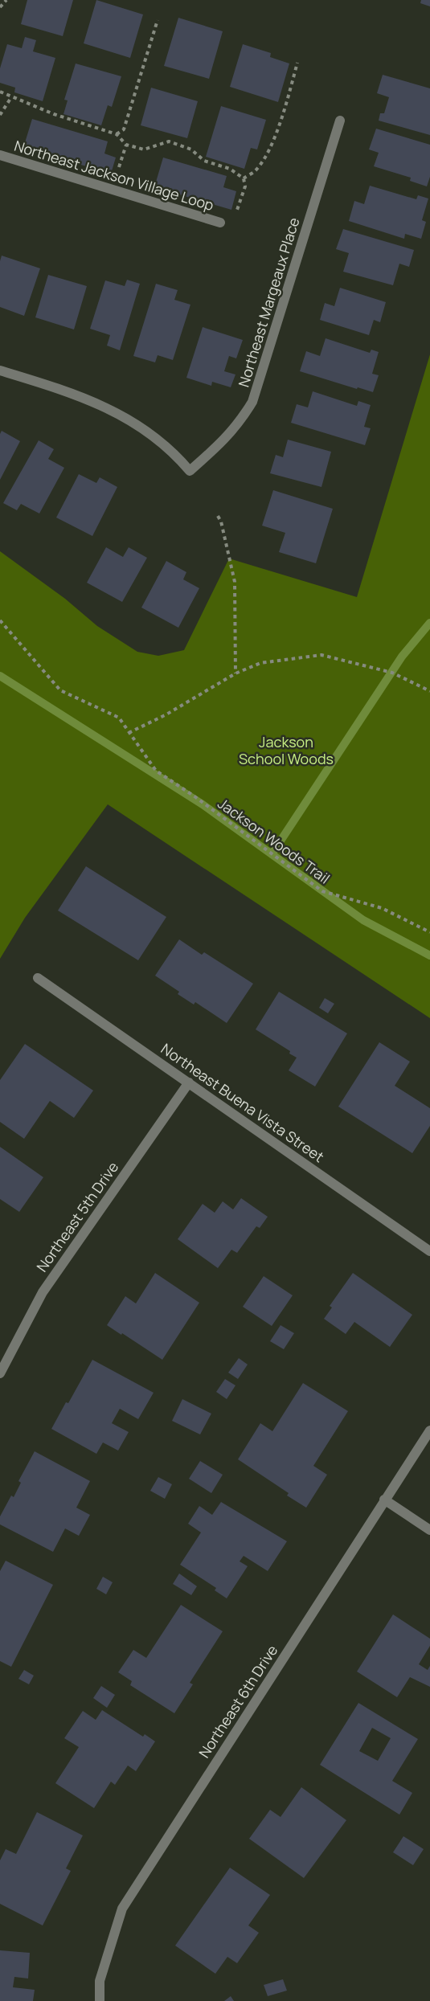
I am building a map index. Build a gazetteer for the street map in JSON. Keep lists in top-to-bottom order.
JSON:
{
  "streets": {
    "street": [
      "Northeast Jackson Village Loop",
      "Northeast Margeaux Place",
      "Northeast Buena Vista Street",
      "Northeast 5th Drive",
      "Northeast 6th Drive"
    ],
    "path": ["Jackson Woods Trail"]
  },
  "crossings": [
    ["Northeast Buena Vista Street", "Northeast 5th Drive"]
  ],
  "parks": ["Jackson School Woods"]
}
